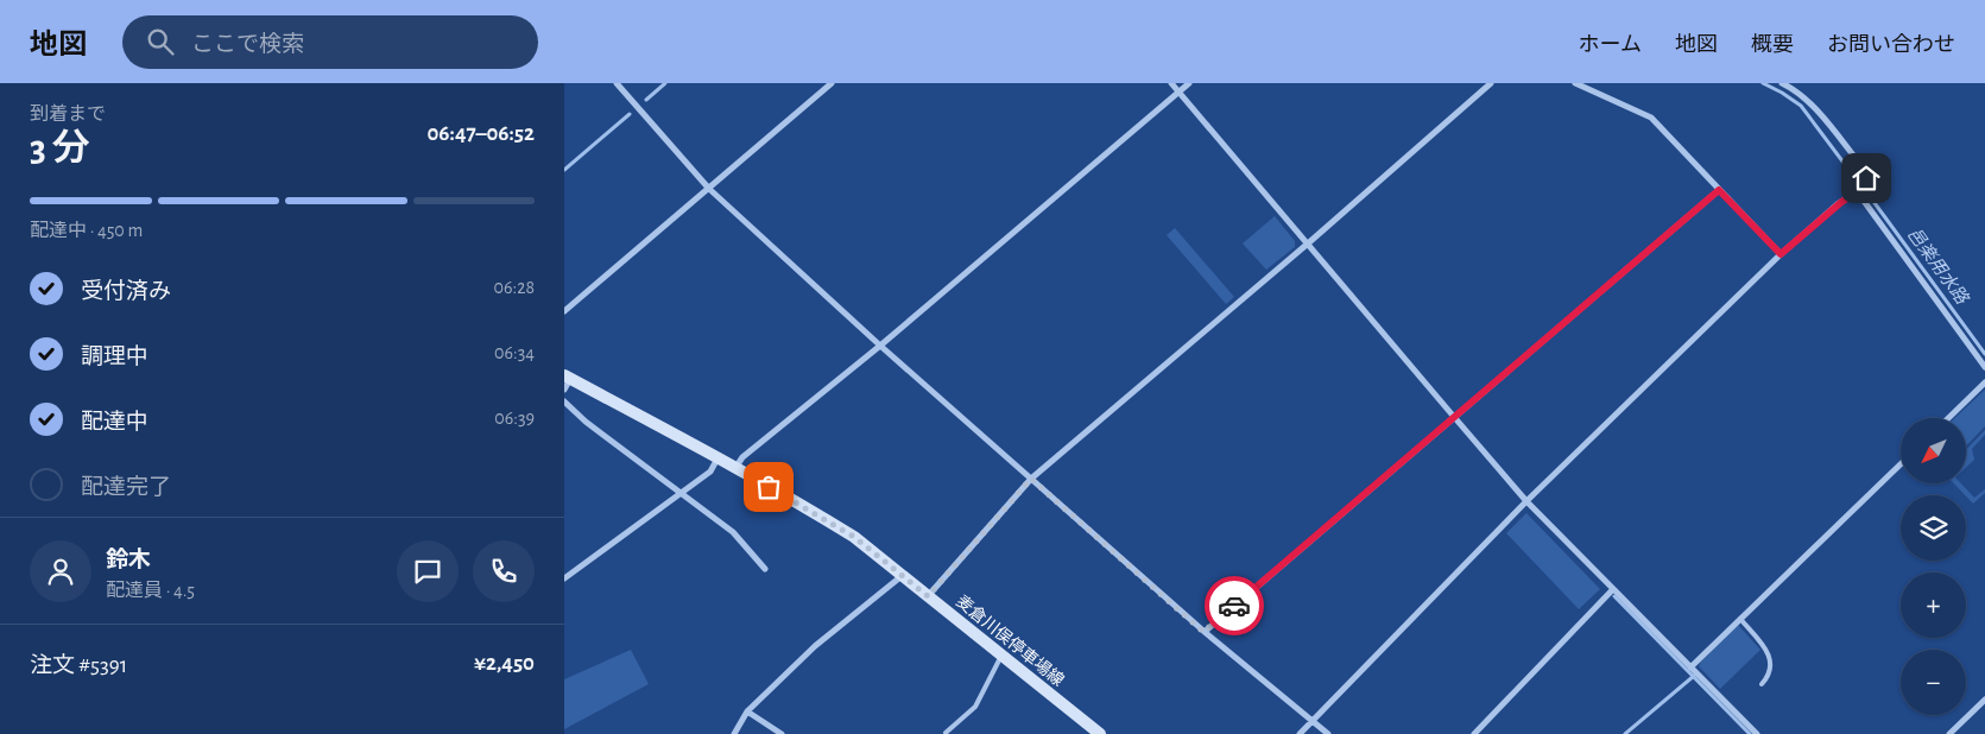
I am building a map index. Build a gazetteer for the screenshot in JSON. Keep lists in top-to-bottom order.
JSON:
{
  "streets": {
    "main road": ["麦倉川俣停車場線"]
  },
  "water": ["邑楽用水路"],
  "north": "bottom left",
  "page": {
    "header": "地図",
    "search": "ここで検索",
    "nav": [
      "ホーム",
      "地図",
      "概要",
      "お問い合わせ"
    ],
    "heading": ["3 分", "到着まで", "06:47–06:52"],
    "panel": [
      "鈴木",
      "配達員 · 4.5",
      "注文 #5391",
      "¥2,450"
    ],
    "bar": "配達中 · 450 m",
    "list": [
      ["受付済み", "06:28"],
      ["調理中", "06:34"],
      ["配達中", "06:39"],
      "配達完了"
    ],
    "map_buttons": ["+", "−"]
  }
}
